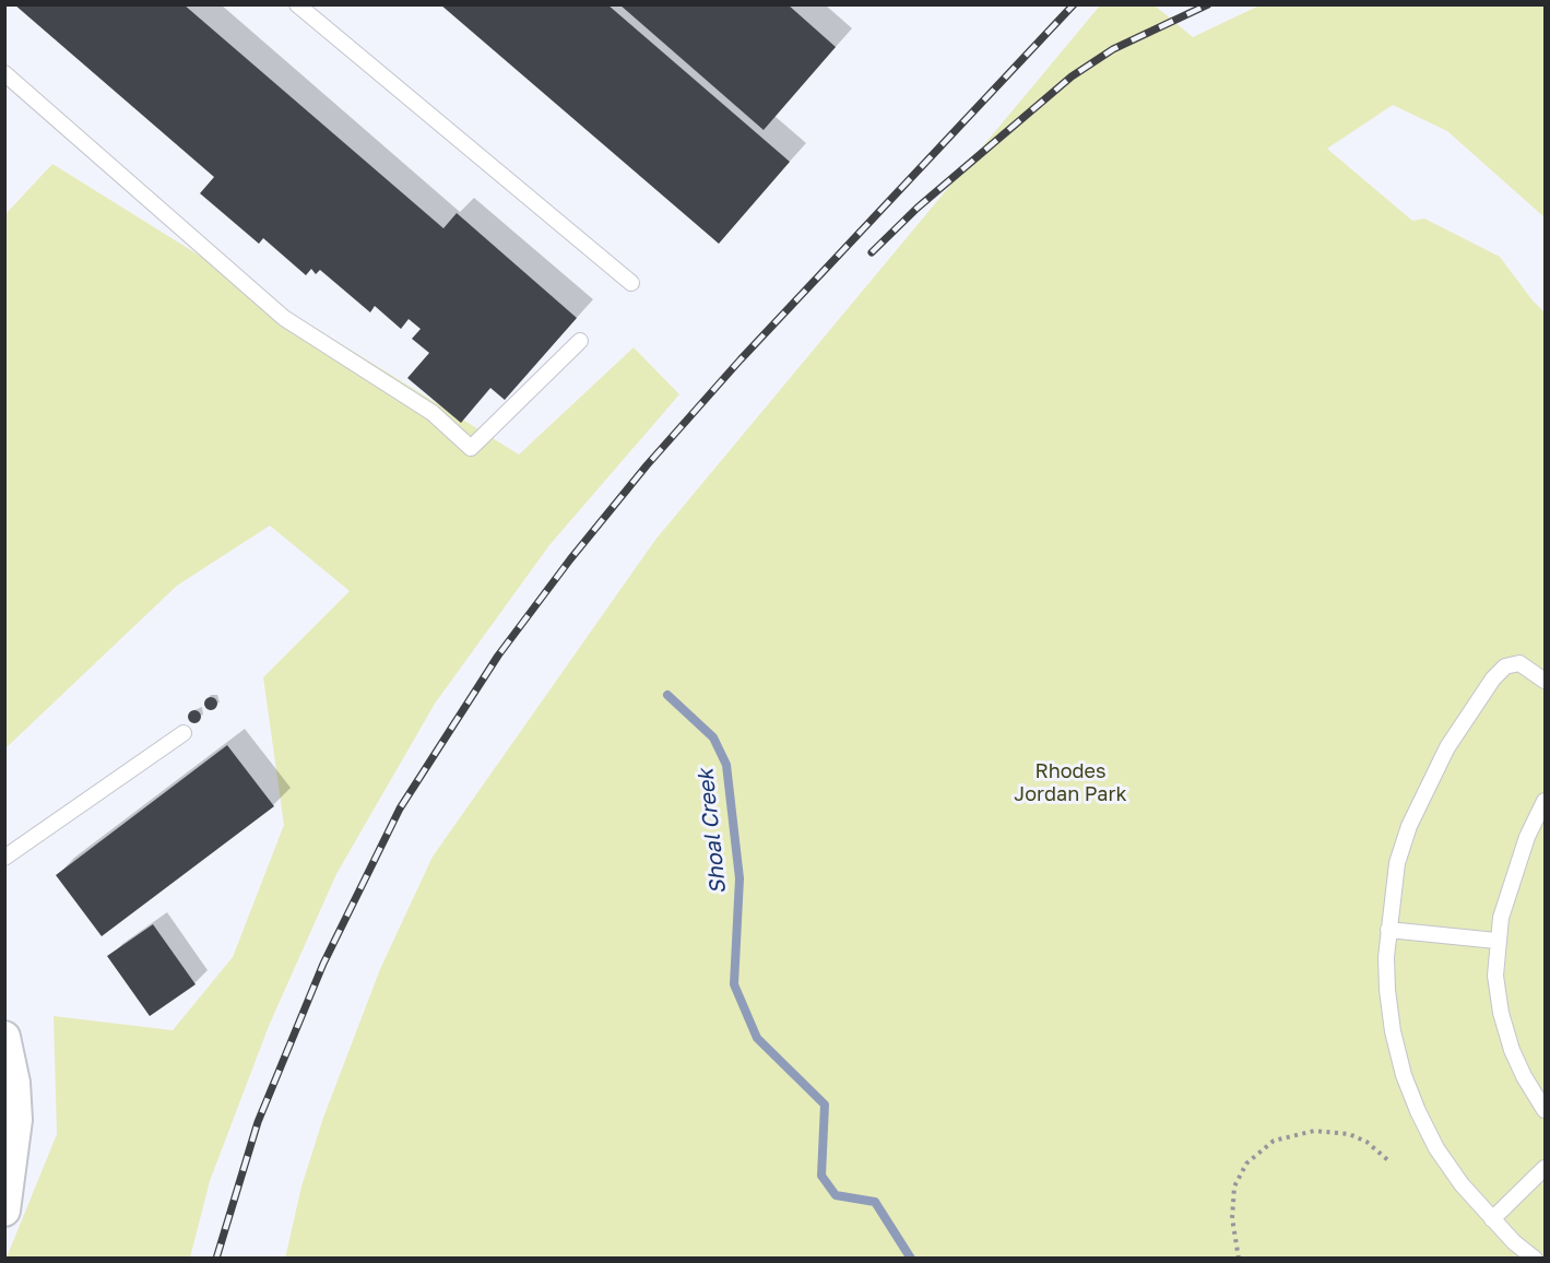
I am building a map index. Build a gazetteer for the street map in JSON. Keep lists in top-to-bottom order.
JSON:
{
  "water": ["Shoal Creek"],
  "parks": ["Rhodes Jordan Park"]
}
